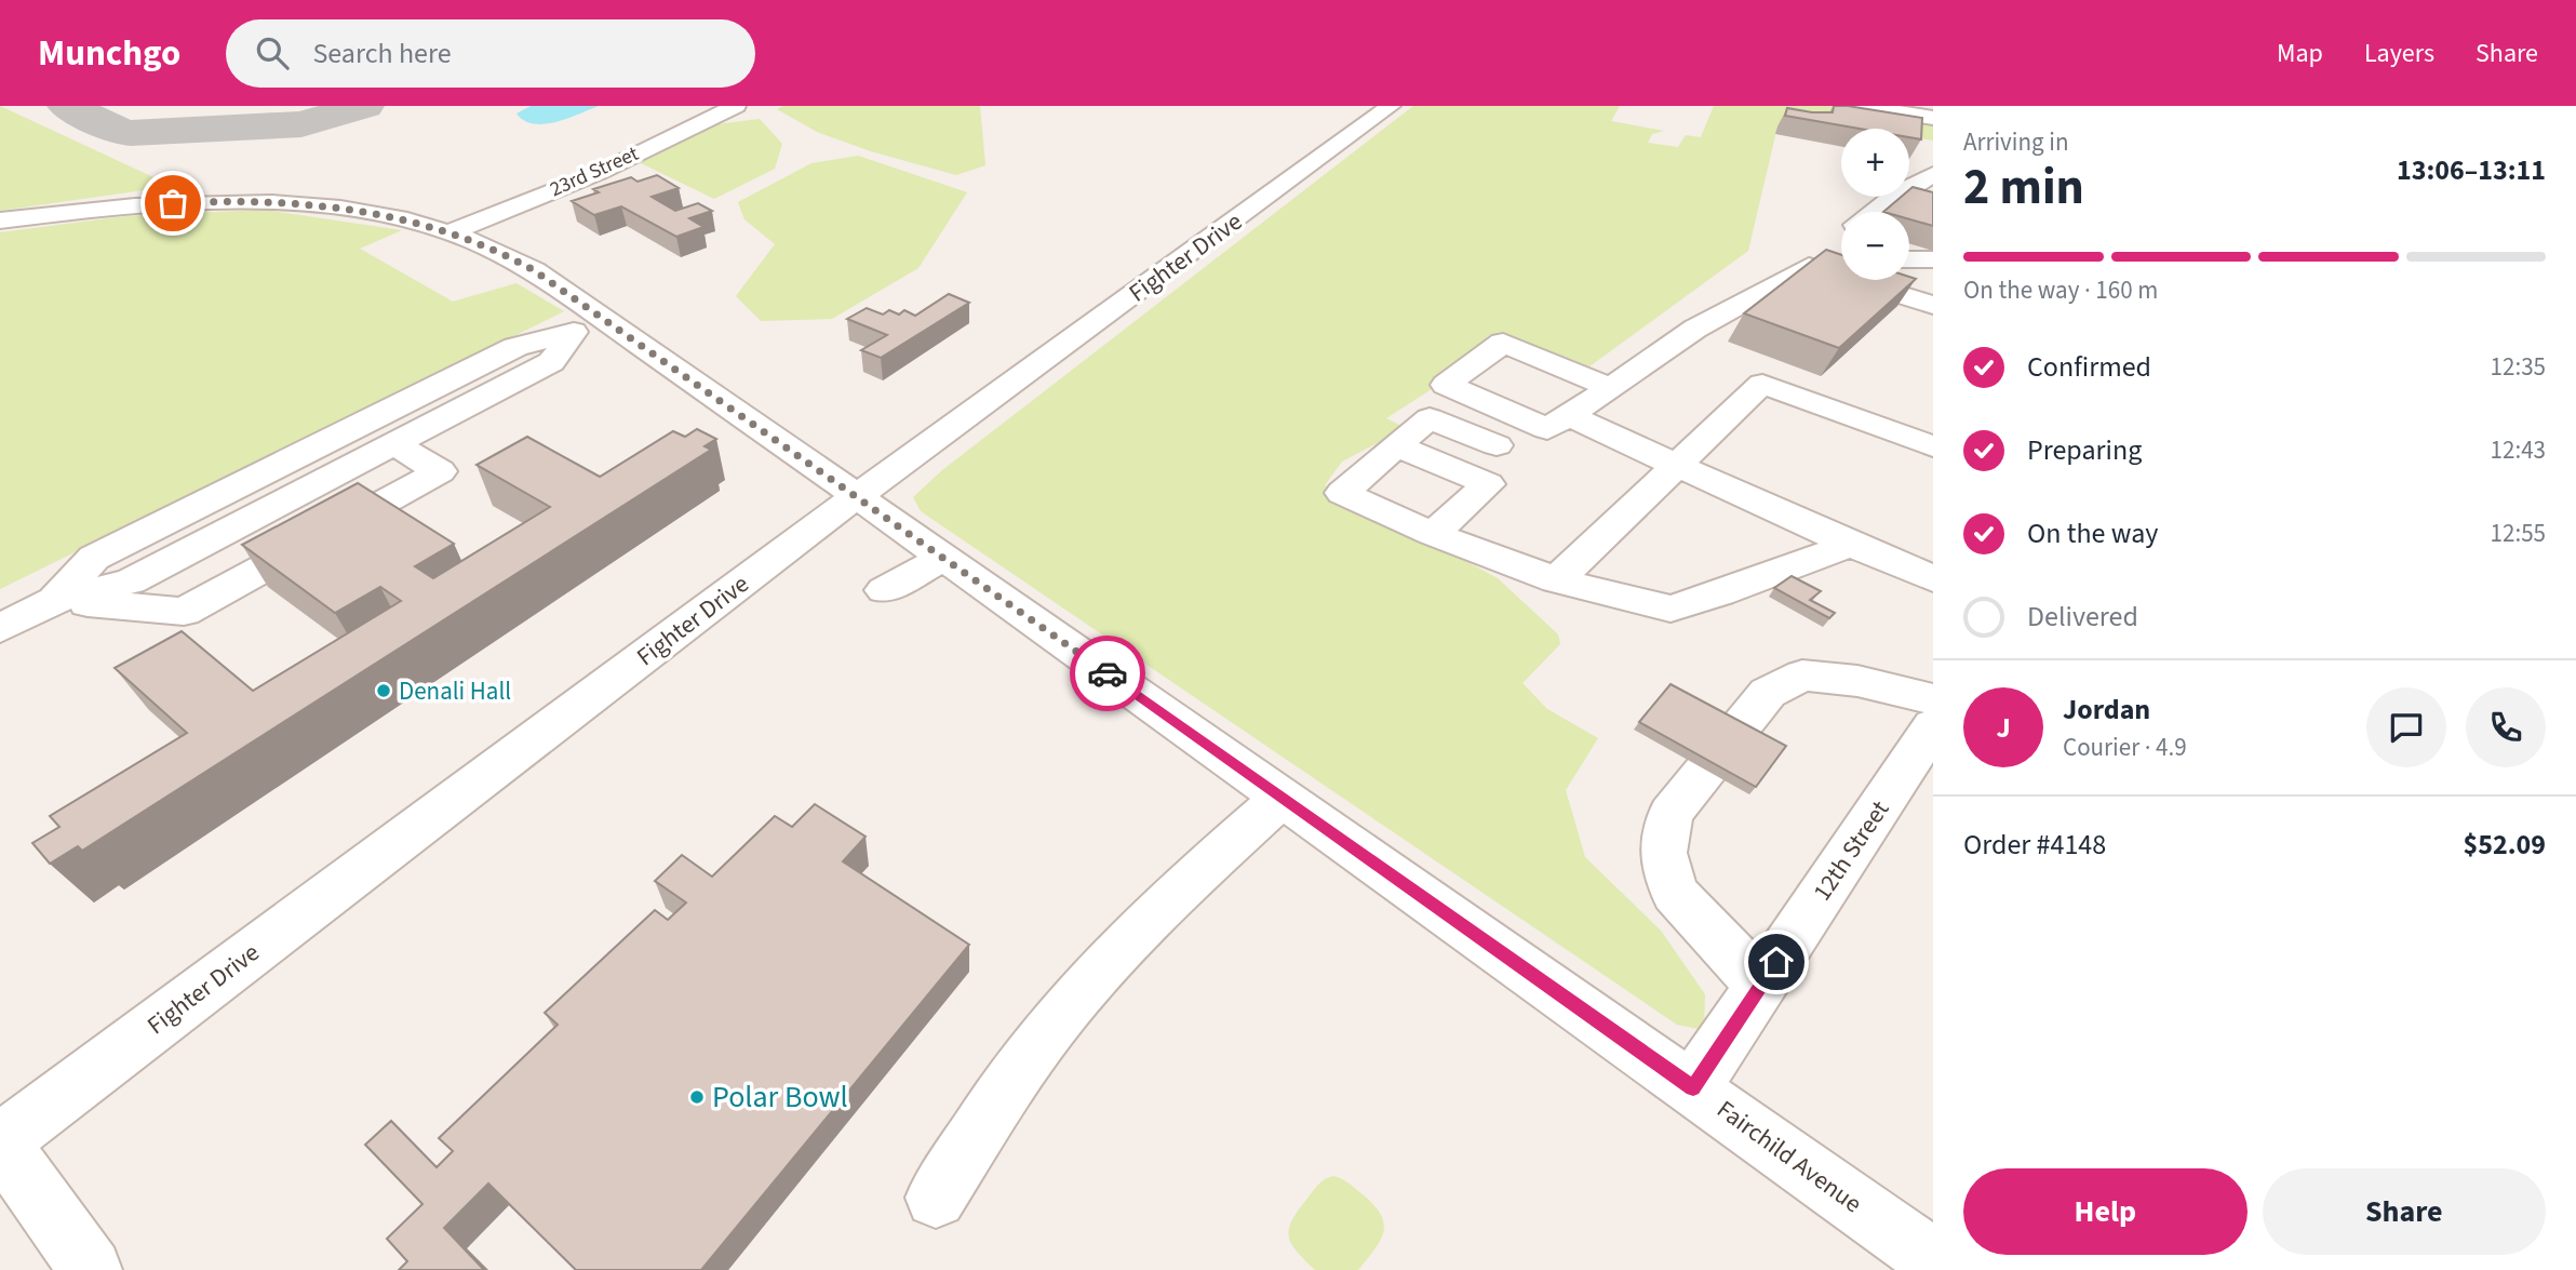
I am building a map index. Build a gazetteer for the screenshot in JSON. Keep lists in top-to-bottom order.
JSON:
{
  "streets": {
    "street": [
      "23rd Street",
      "Fighter Drive",
      "12th Street",
      "Fairchild Avenue"
    ]
  },
  "crossings": [
    ["23rd Street", "Fairchild Avenue"],
    ["Fighter Drive", "Fairchild Avenue"],
    ["12th Street", "Fairchild Avenue"]
  ],
  "places": ["Denali Hall", "Polar Bowl"],
  "page": {
    "header": "Munchgo",
    "search": "Search here",
    "nav": ["Map", "Layers", "Share"],
    "heading": ["2 min", "Arriving in", "13:06–13:11"],
    "panel": [
      "Jordan",
      "Courier · 4.9",
      "Order #4148",
      "$52.09"
    ],
    "map_buttons": ["+", "−"],
    "bar": "On the way · 160 m",
    "list": [
      ["Confirmed", "12:35"],
      ["Preparing", "12:43"],
      ["On the way", "12:55"],
      "Delivered"
    ],
    "round": "J",
    "buttons": ["Help", "Share"]
  }
}
